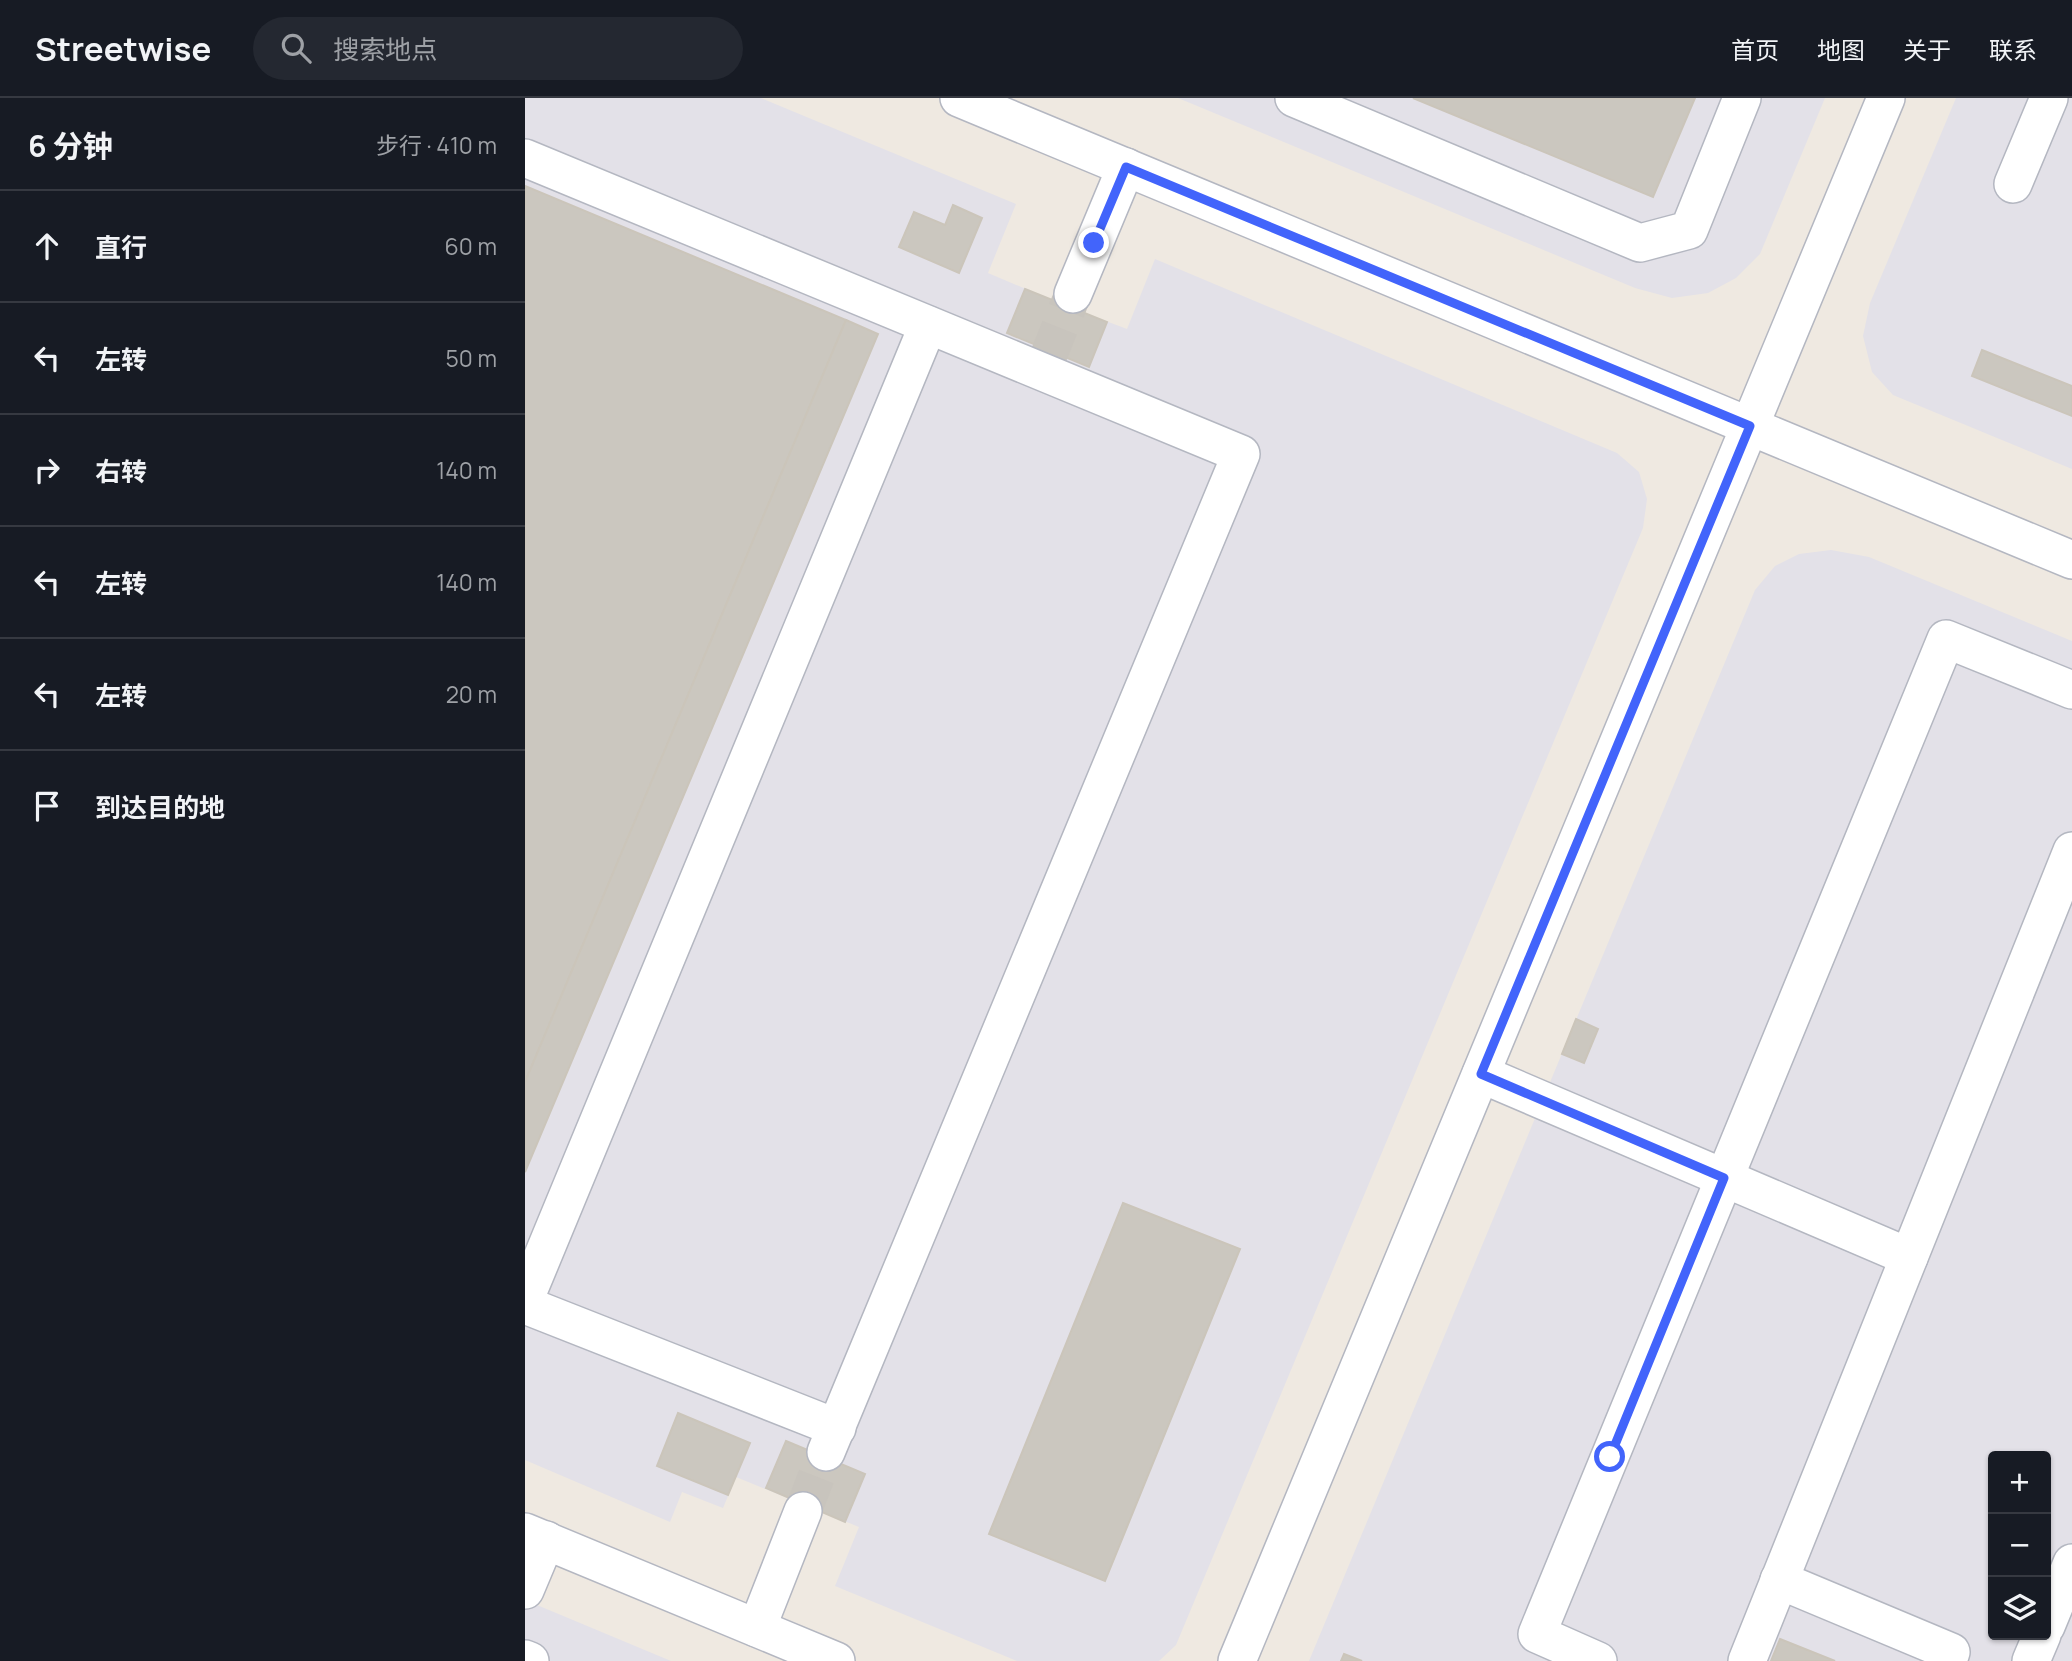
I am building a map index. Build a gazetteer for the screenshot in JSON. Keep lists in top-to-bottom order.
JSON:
{
  "page": {
    "header": "Streetwise",
    "search": "搜索地点",
    "nav": [
      "首页",
      "地图",
      "关于",
      "联系"
    ],
    "heading": ["6 分钟", "步行 · 410 m"],
    "list": [
      ["直行", "60 m"],
      ["左转", "50 m"],
      ["右转", "140 m"],
      ["左转", "140 m"],
      ["左转", "20 m"],
      "到达目的地"
    ],
    "map_buttons": ["+", "−"]
  }
}
